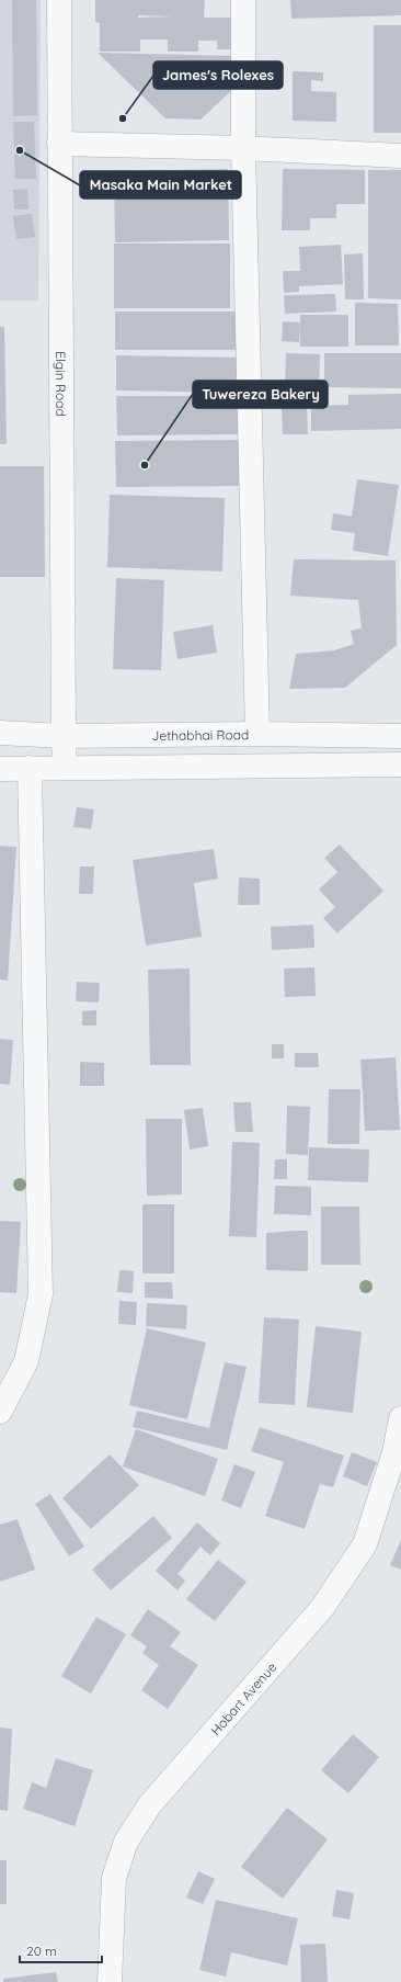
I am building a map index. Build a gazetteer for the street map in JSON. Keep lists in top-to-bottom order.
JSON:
{
  "streets": {
    "street": ["Elgin Road", "Jethabhai Road", "Hobart Avenue"]
  },
  "crossings": [
    ["Elgin Road", "Jethabhai Road"]
  ],
  "places": ["James's Rolexes", "Masaka Main Market", "Tuwereza Bakery"],
  "scale_bar": "20 m"
}
